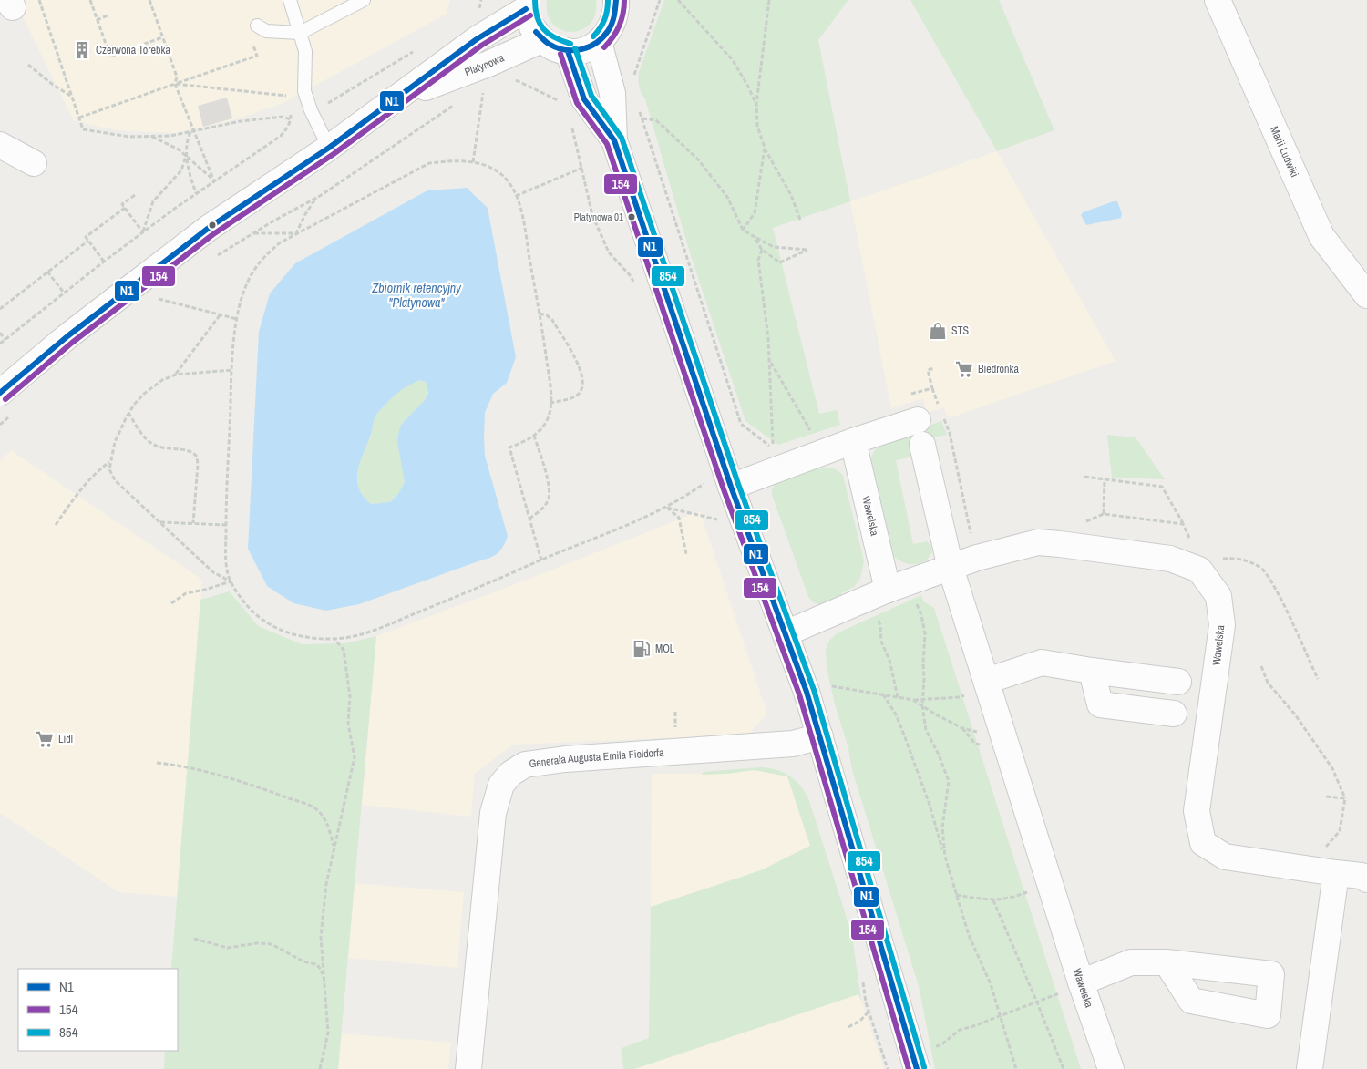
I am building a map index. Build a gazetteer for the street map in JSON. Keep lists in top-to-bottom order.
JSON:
{
  "streets": {
    "street": [
      "Platynowa",
      "Marii Ludwiki",
      "Wawelska",
      "Generała Augusta Emila Fieldorfa"
    ]
  },
  "water": ["Zbiornik retencyjny \"Platynowa\""],
  "places": {
    "building": ["Czerwona Torebka"],
    "other": ["Platynowa 01"],
    "shop": ["STS"],
    "supermarket": ["Biedronka", "Lidl"],
    "fuel station": ["MOL"]
  },
  "lines": ["transit line N1", "transit line 154", "transit line 854"],
  "legend": ["N1", "154", "854"]
}
